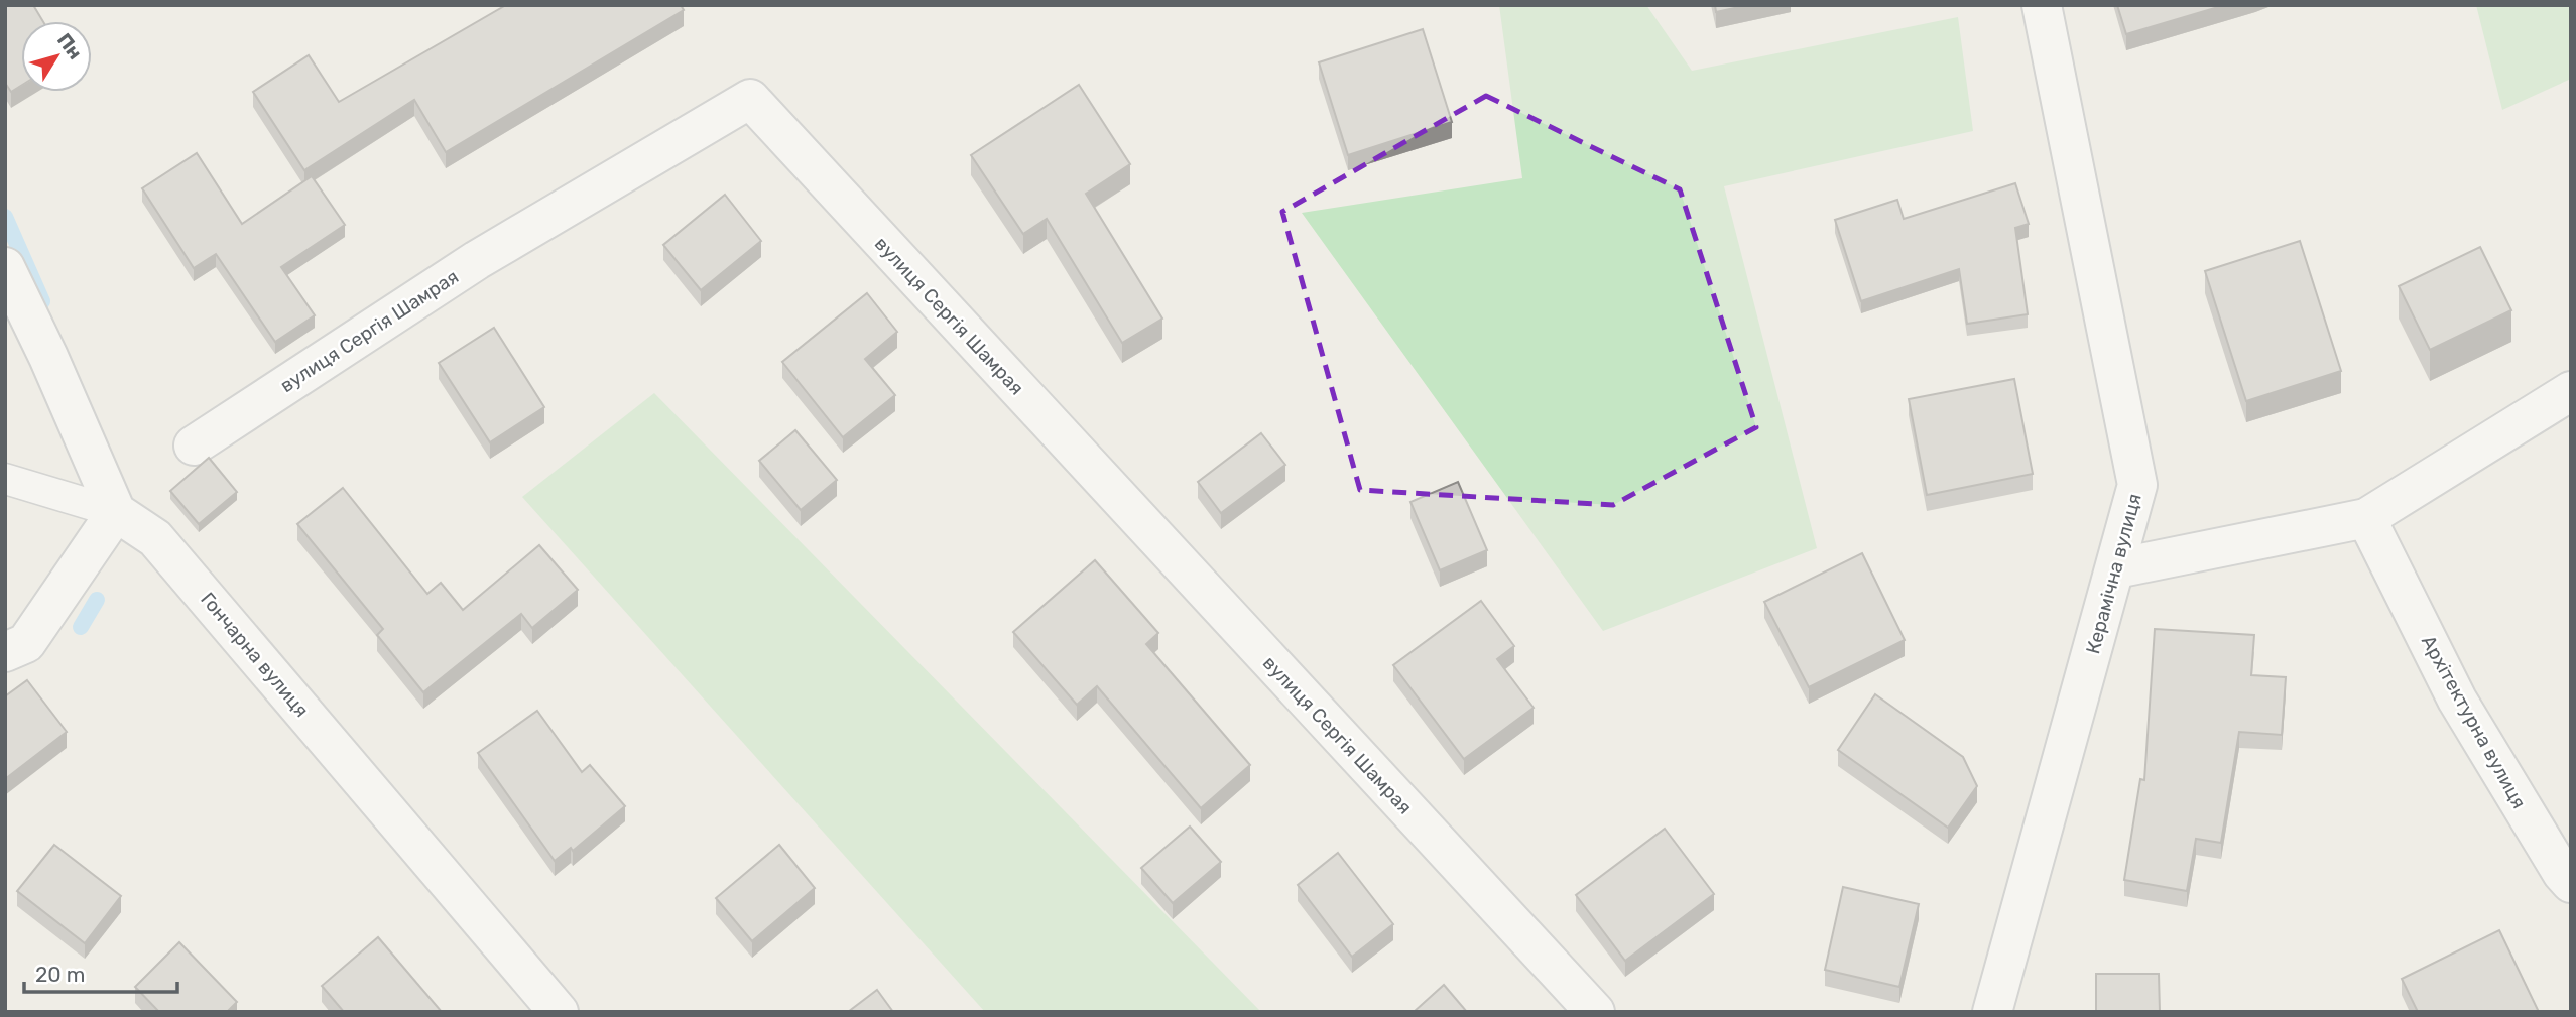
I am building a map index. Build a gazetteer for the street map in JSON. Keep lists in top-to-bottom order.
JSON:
{
  "streets": {
    "street": [
      "вулиця Сергія Шамрая",
      "Керамічна вулиця",
      "Гончарна вулиця",
      "Архітектурна вулиця"
    ]
  },
  "scale_bar": "20 m",
  "north": "top right"
}
